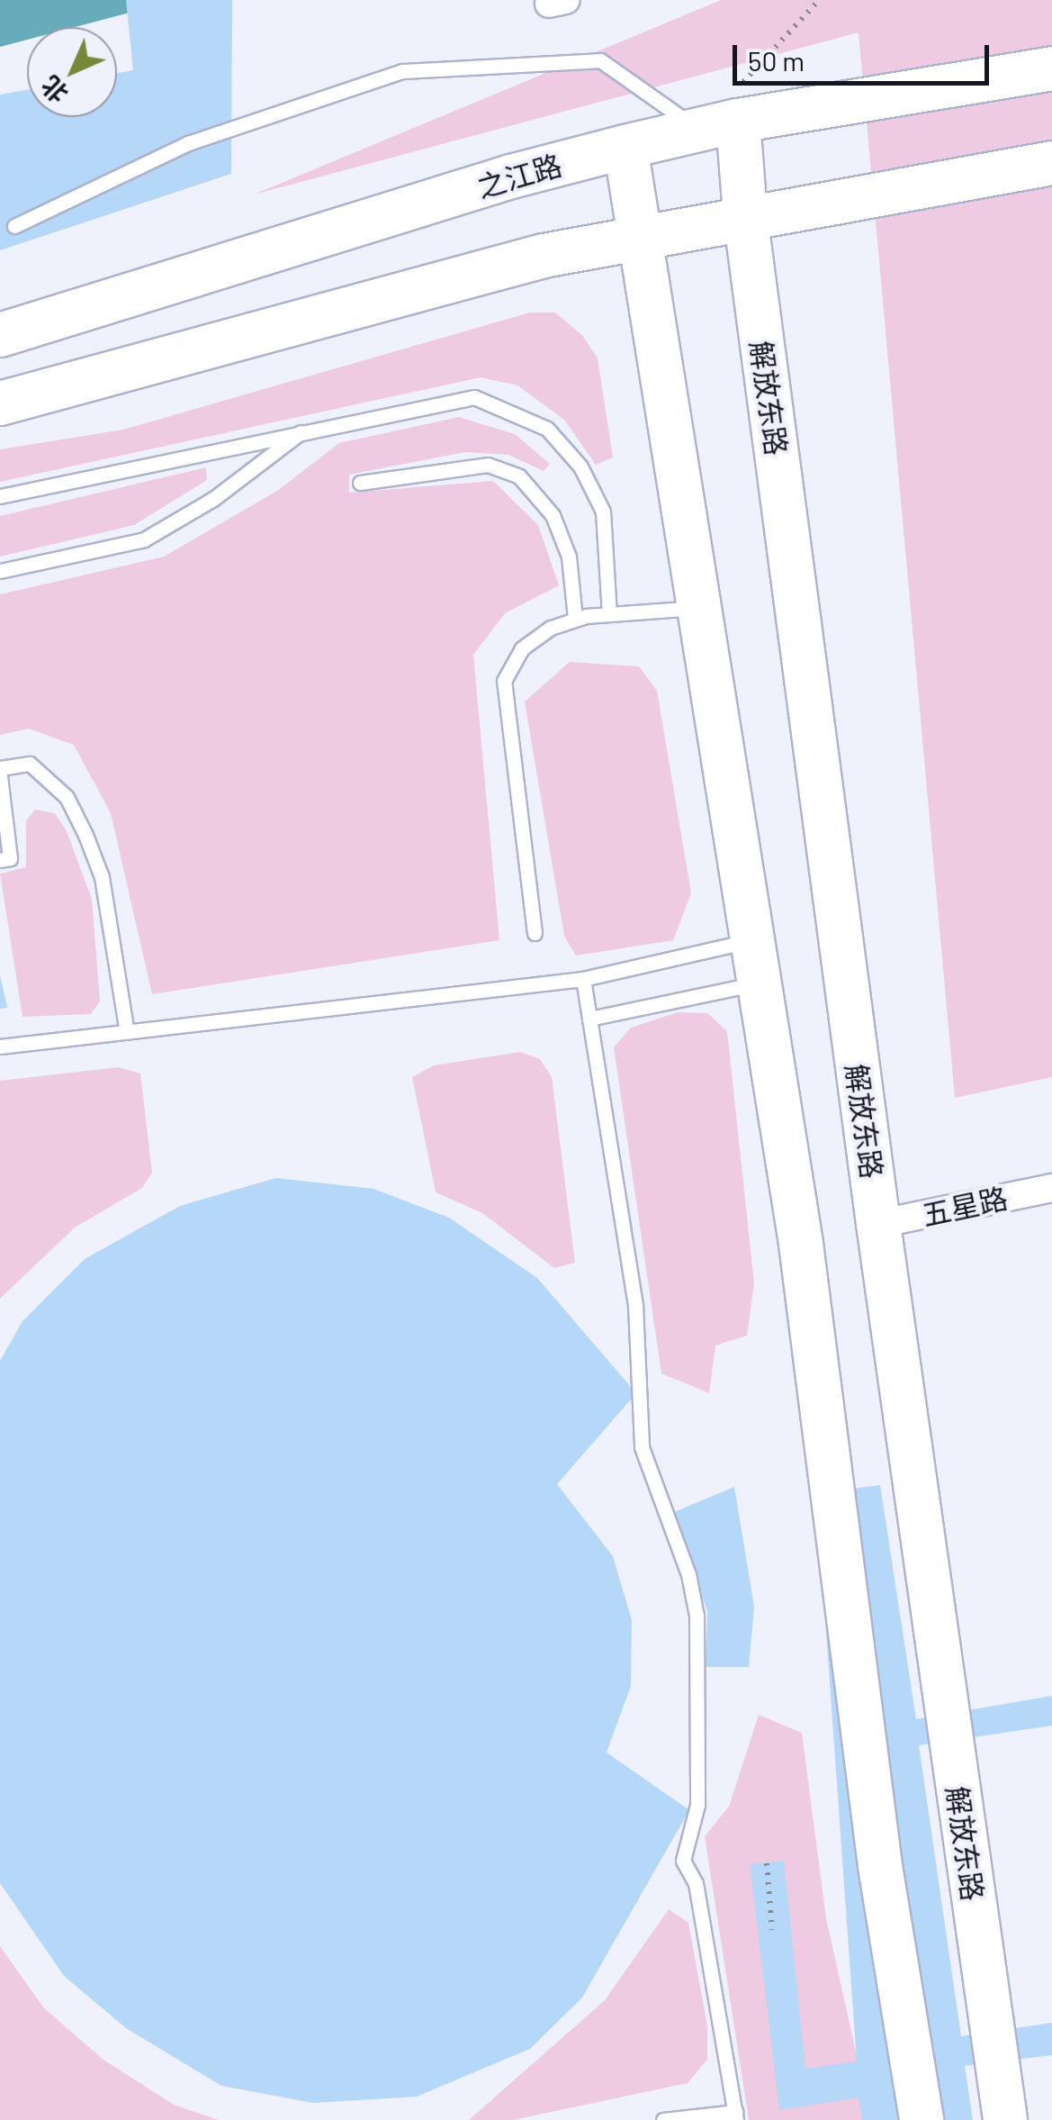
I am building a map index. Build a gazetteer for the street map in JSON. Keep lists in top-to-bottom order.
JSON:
{
  "streets": {
    "main road": ["之江路", "解放东路"],
    "street": ["五星路"]
  },
  "crossings": [
    ["之江路", "解放东路"],
    ["解放东路", "五星路"]
  ],
  "scale_bar": "50 m",
  "north": "bottom left"
}
